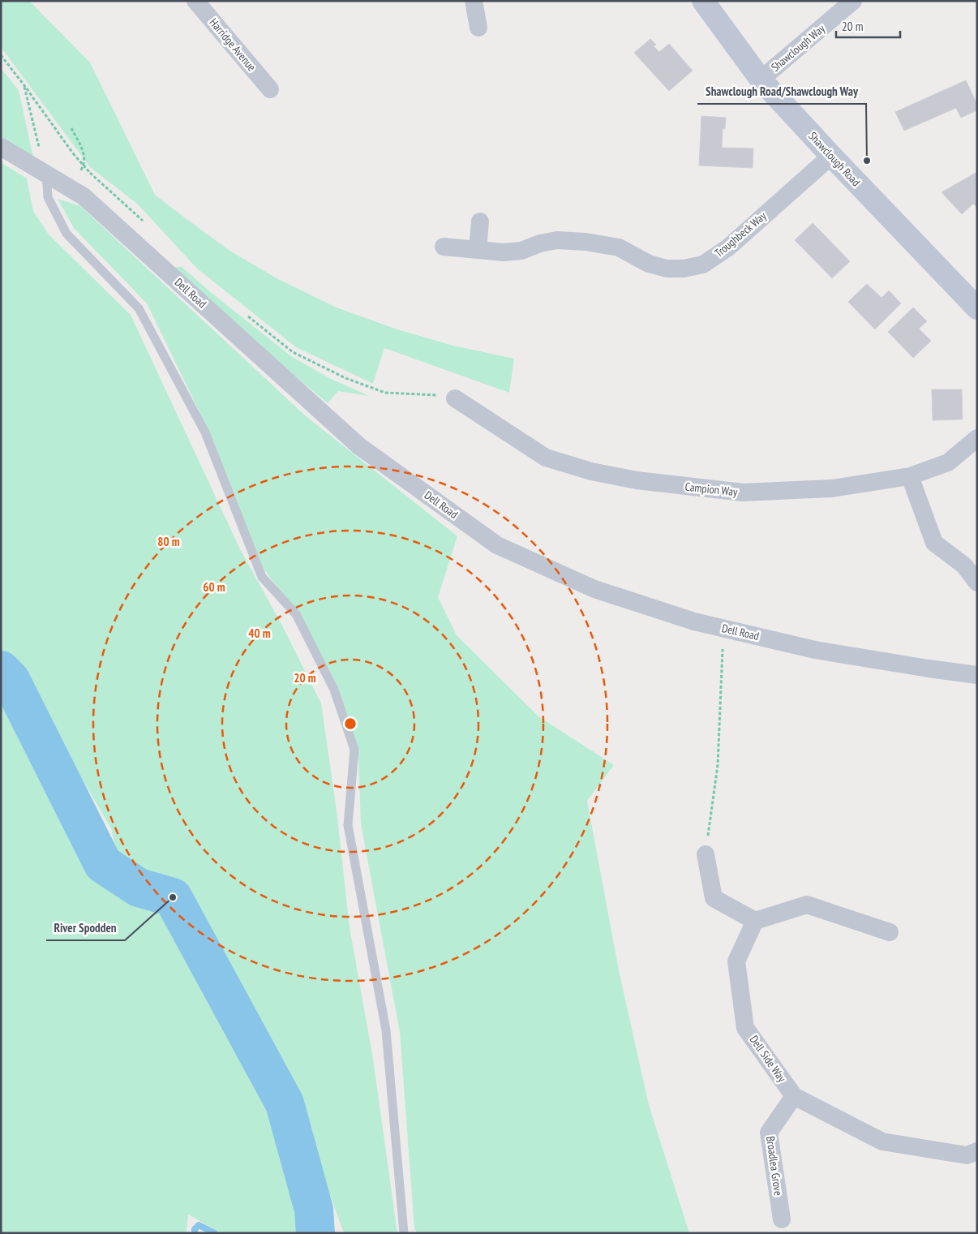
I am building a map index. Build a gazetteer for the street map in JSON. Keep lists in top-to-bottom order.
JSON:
{
  "streets": {
    "main road": ["Shawclough Road"],
    "street": [
      "Harridge Avenue",
      "Shawclough Way",
      "Troughbeck Way",
      "Dell Road",
      "Campion Way",
      "Dell Side Way",
      "Broadlea Grove"
    ]
  },
  "crossings": [
    ["Shawclough Way", "Shawclough Road"],
    ["Shawclough Road", "Troughbeck Way"],
    ["Dell Side Way", "Broadlea Grove"]
  ],
  "places": ["Shawclough Road/Shawclough Way", "River Spodden"],
  "scale_bar": "20 m",
  "rings": [
    "80 m",
    "60 m",
    "40 m",
    "20 m"
  ]
}
